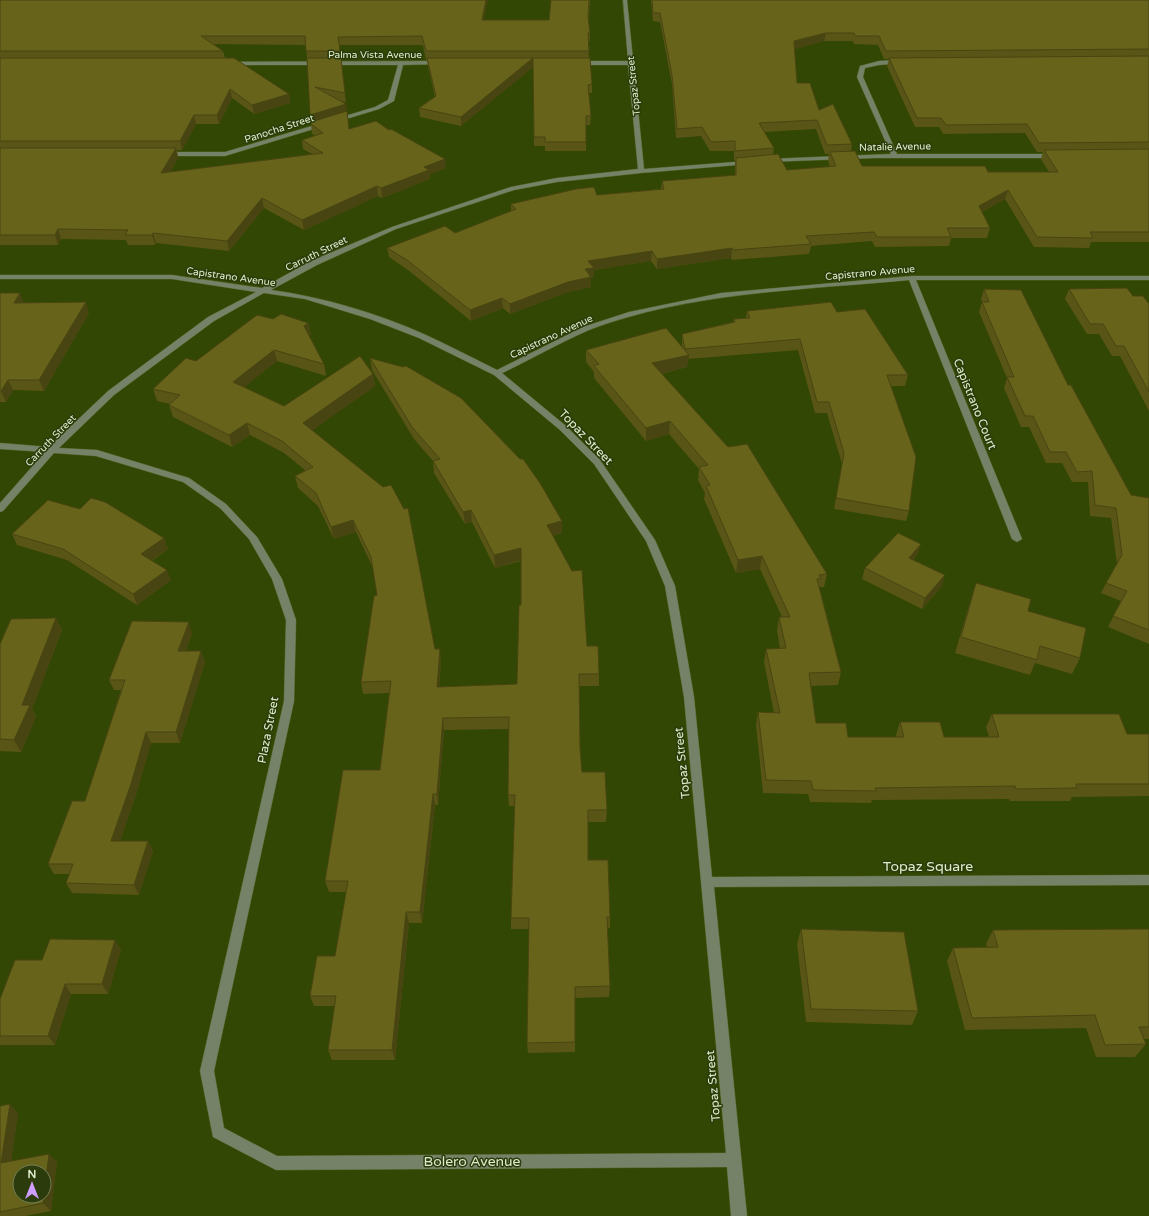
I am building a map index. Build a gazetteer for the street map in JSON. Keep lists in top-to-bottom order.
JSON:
{
  "streets": {
    "street": [
      "Palma Vista Avenue",
      "Topaz Street",
      "Panocha Street",
      "Natalie Avenue",
      "Carruth Street",
      "Capistrano Avenue",
      "Capistrano Court",
      "Plaza Street",
      "Topaz Square",
      "Bolero Avenue"
    ]
  },
  "crossings": [
    ["Palma Vista Avenue", "Panocha Street"],
    ["Topaz Street", "Carruth Street"],
    ["Topaz Street", "Capistrano Avenue"],
    ["Topaz Street", "Topaz Square"],
    ["Topaz Street", "Bolero Avenue"],
    ["Carruth Street", "Capistrano Avenue"],
    ["Carruth Street", "Plaza Street"],
    ["Capistrano Avenue", "Capistrano Court"],
    ["Plaza Street", "Bolero Avenue"]
  ],
  "north": "top"
}
